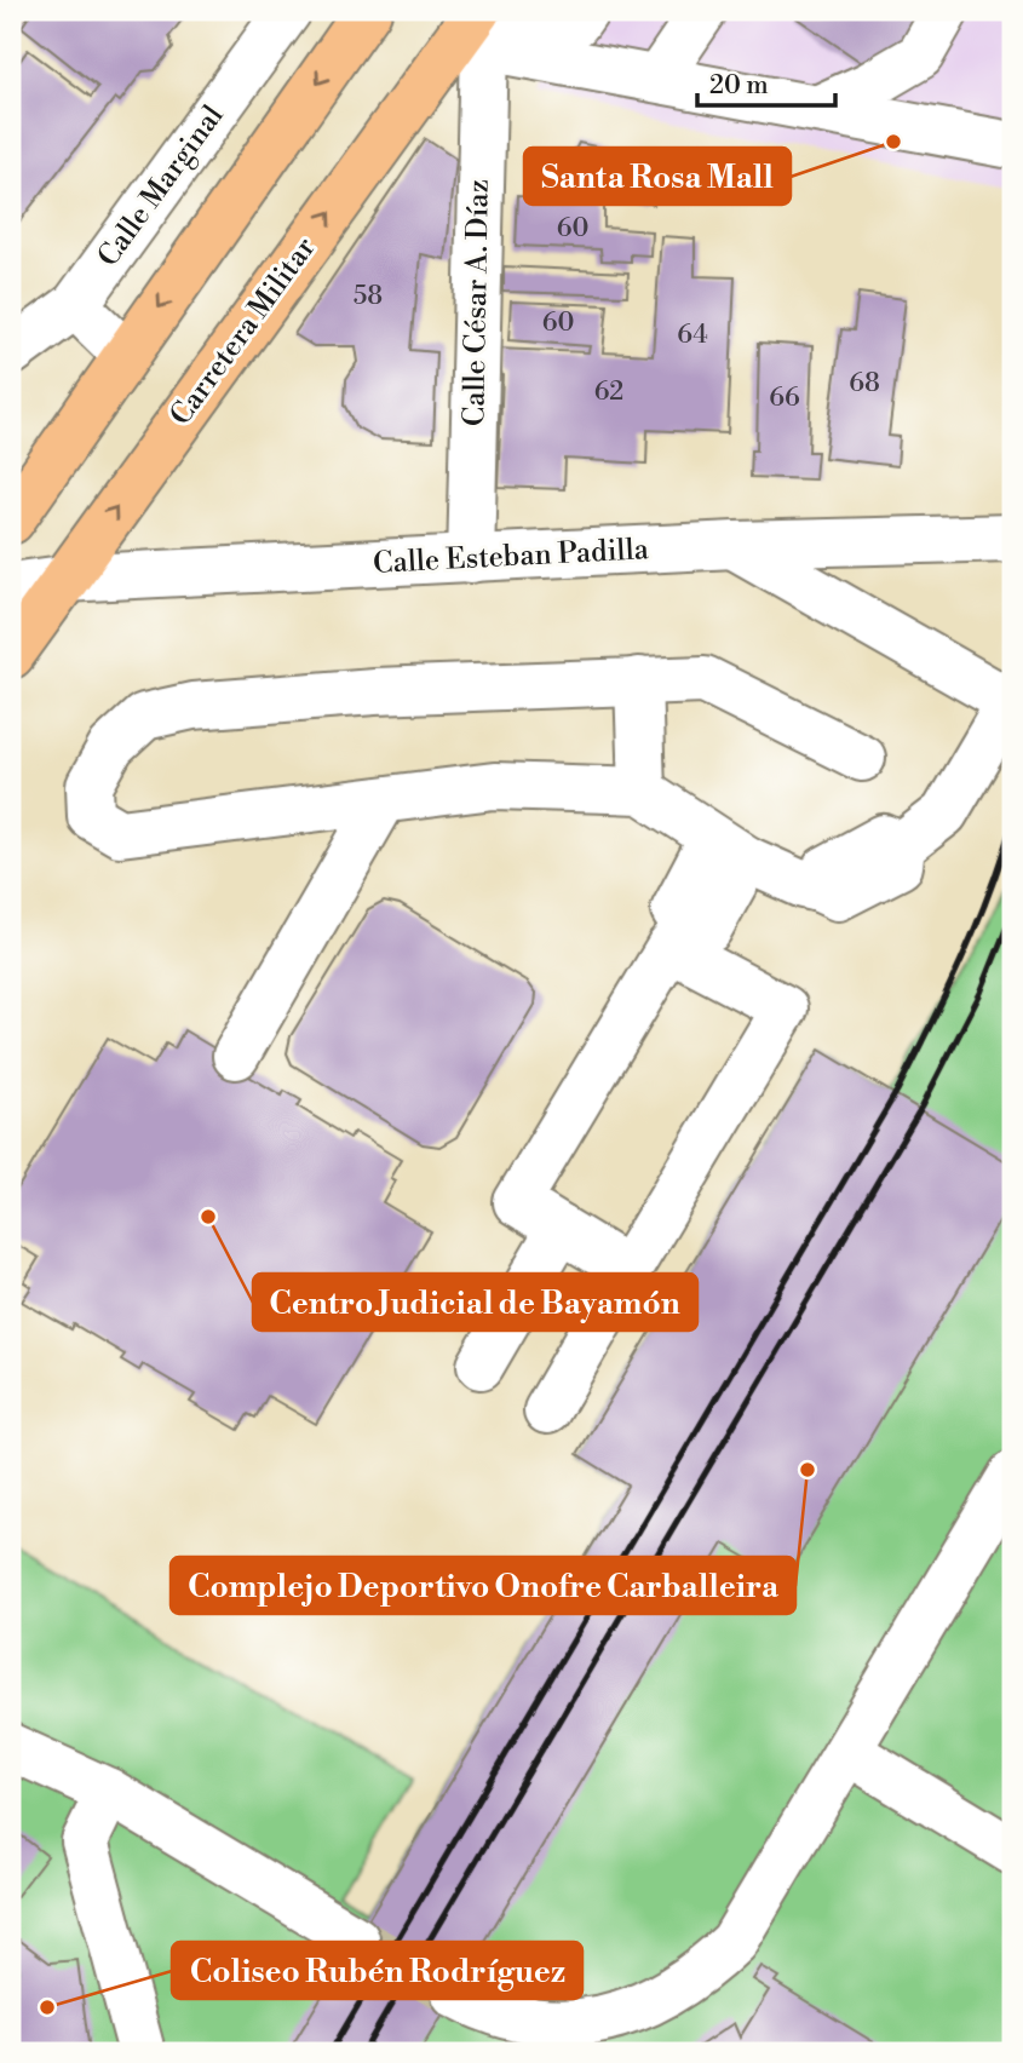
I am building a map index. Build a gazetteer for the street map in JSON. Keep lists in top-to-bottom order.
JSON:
{
  "streets": {
    "main road": ["Carretera Militar"],
    "street": ["Calle Marginal", "Calle César A. Díaz", "Calle Esteban Padilla"]
  },
  "crossings": [
    ["Calle César A. Díaz", "Carretera Militar"],
    ["Calle César A. Díaz", "Calle Esteban Padilla"],
    ["Carretera Militar", "Calle Esteban Padilla"]
  ],
  "places": [
    "Santa Rosa Mall",
    "Centro Judicial de Bayamón",
    "Complejo Deportivo Onofre Carballeira",
    "Coliseo Rubén Rodríguez"
  ],
  "house_numbers": [
    "60",
    "58",
    "60",
    "64",
    "68",
    "62",
    "66"
  ],
  "scale_bar": "20 m"
}
